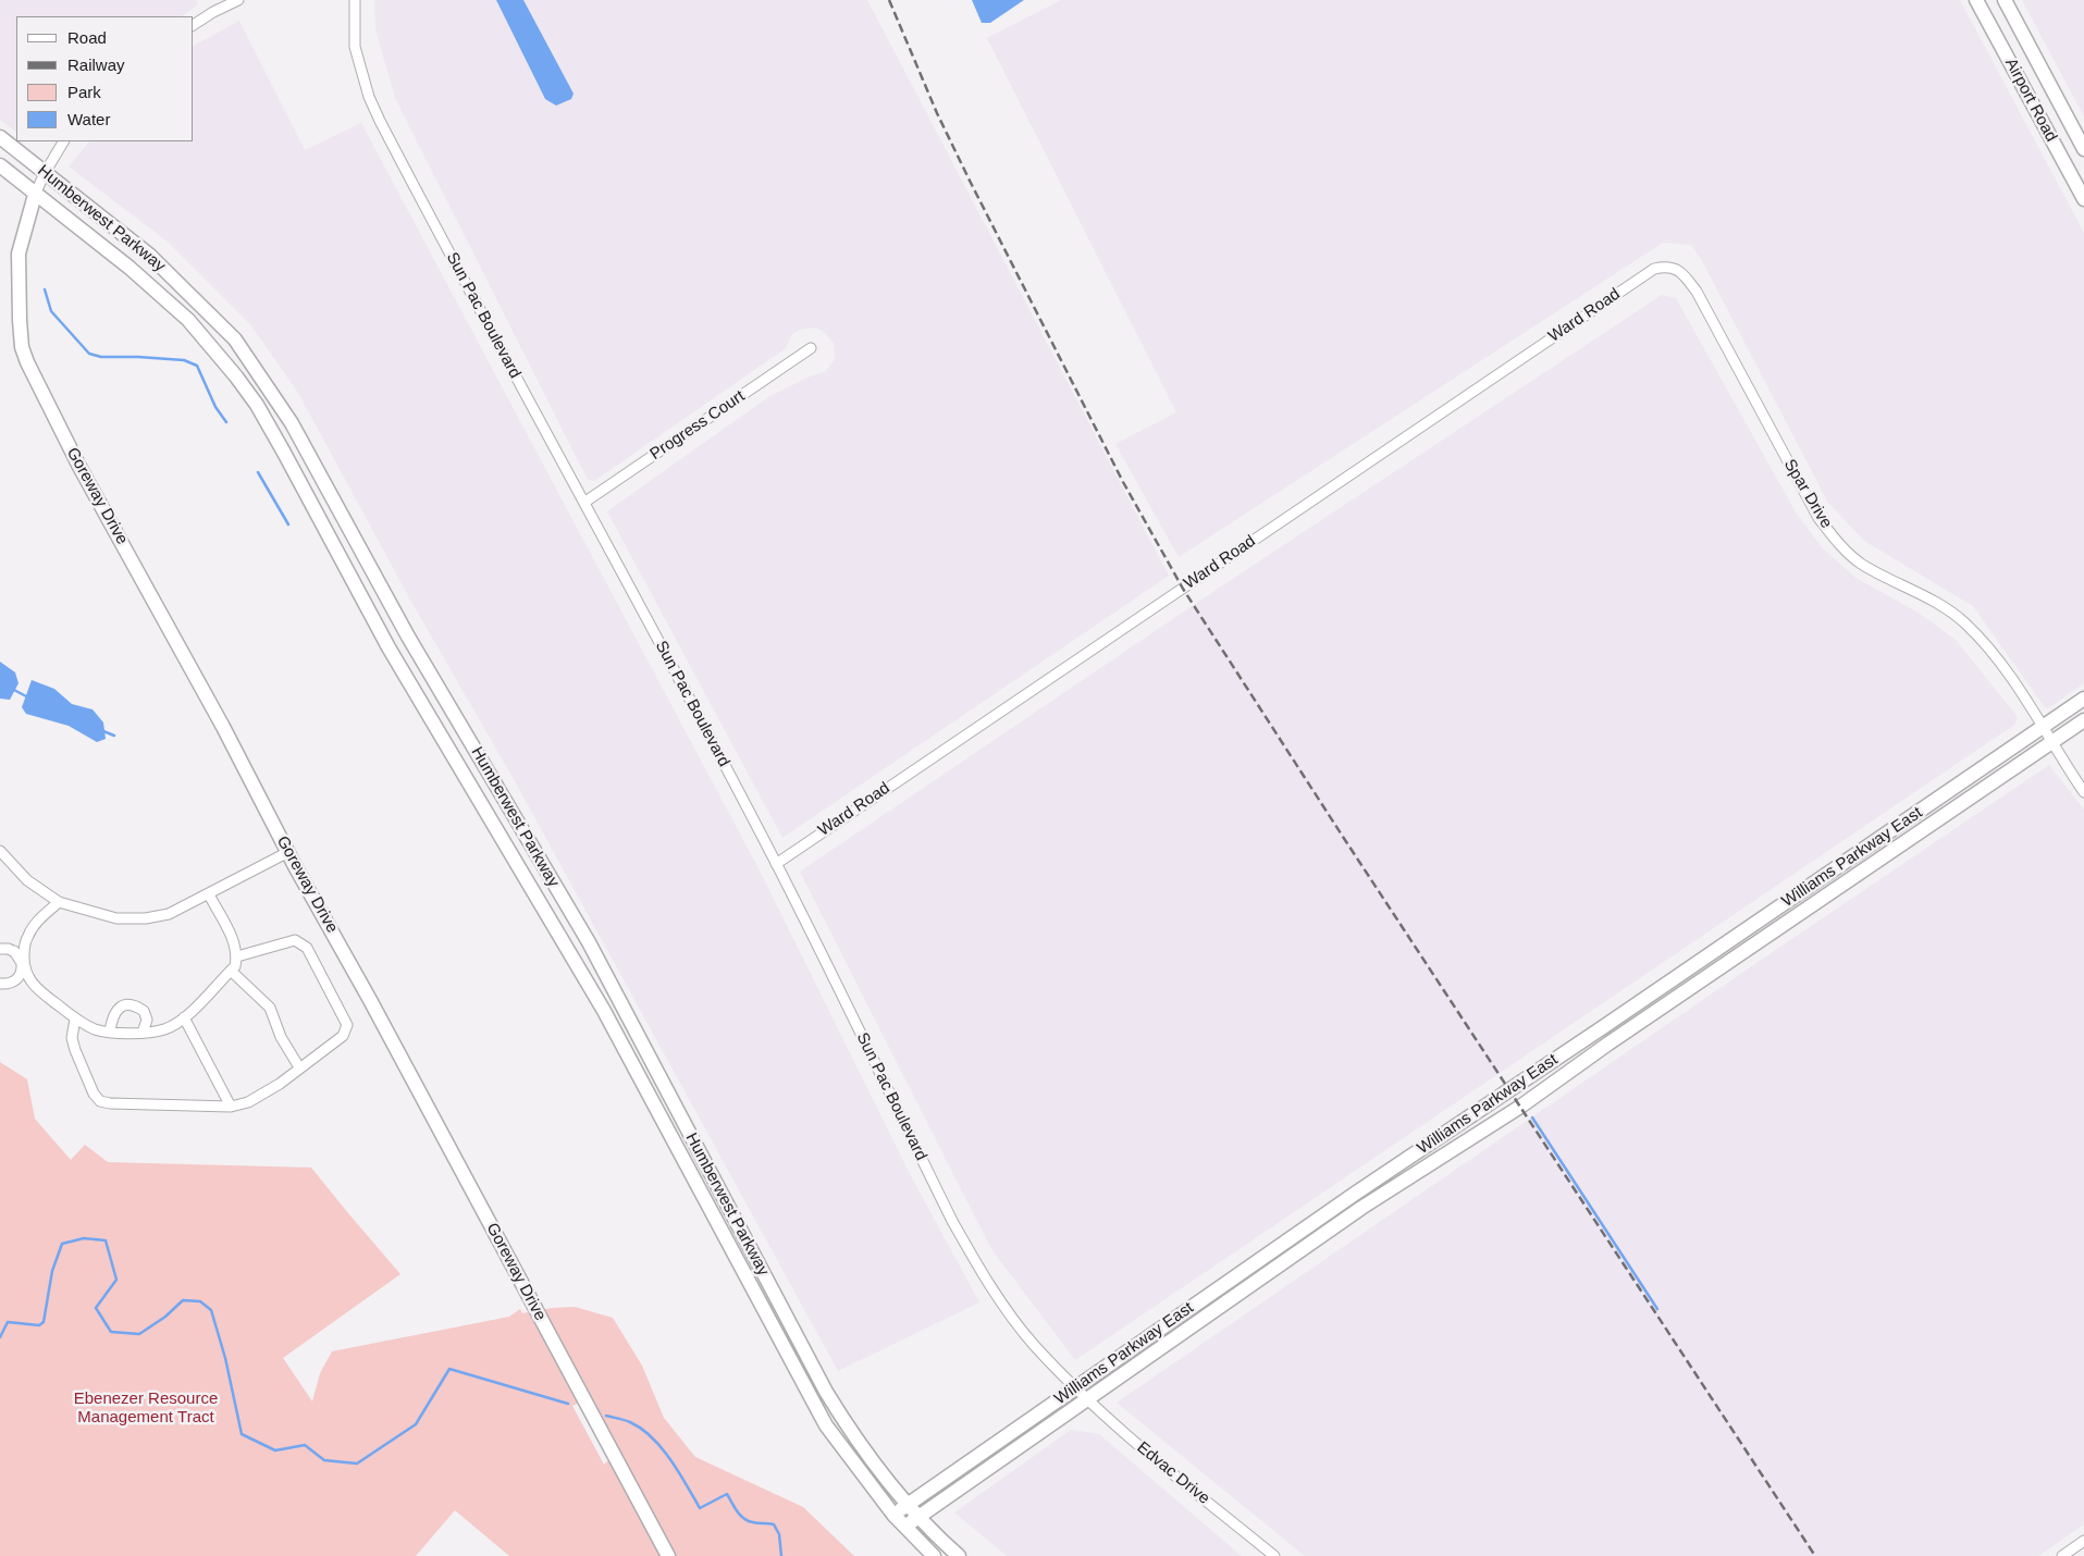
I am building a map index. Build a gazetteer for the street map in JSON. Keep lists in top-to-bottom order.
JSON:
{
  "streets": {
    "main road": [
      "Airport Road",
      "Humberwest Parkway",
      "Goreway Drive",
      "Williams Parkway East"
    ],
    "street": [
      "Sun Pac Boulevard",
      "Ward Road",
      "Progress Court",
      "Spar Drive",
      "Edvac Drive"
    ]
  },
  "crossings": [
    ["Humberwest Parkway", "Goreway Drive"],
    ["Humberwest Parkway", "Williams Parkway East"],
    ["Sun Pac Boulevard", "Ward Road"],
    ["Sun Pac Boulevard", "Progress Court"],
    ["Sun Pac Boulevard", "Williams Parkway East"],
    ["Sun Pac Boulevard", "Edvac Drive"],
    ["Ward Road", "Spar Drive"],
    ["Spar Drive", "Williams Parkway East"],
    ["Williams Parkway East", "Edvac Drive"]
  ],
  "parks": ["Ebenezer Resource Management Tract"],
  "legend": [
    "Road",
    "Railway",
    "Park",
    "Water"
  ]
}
